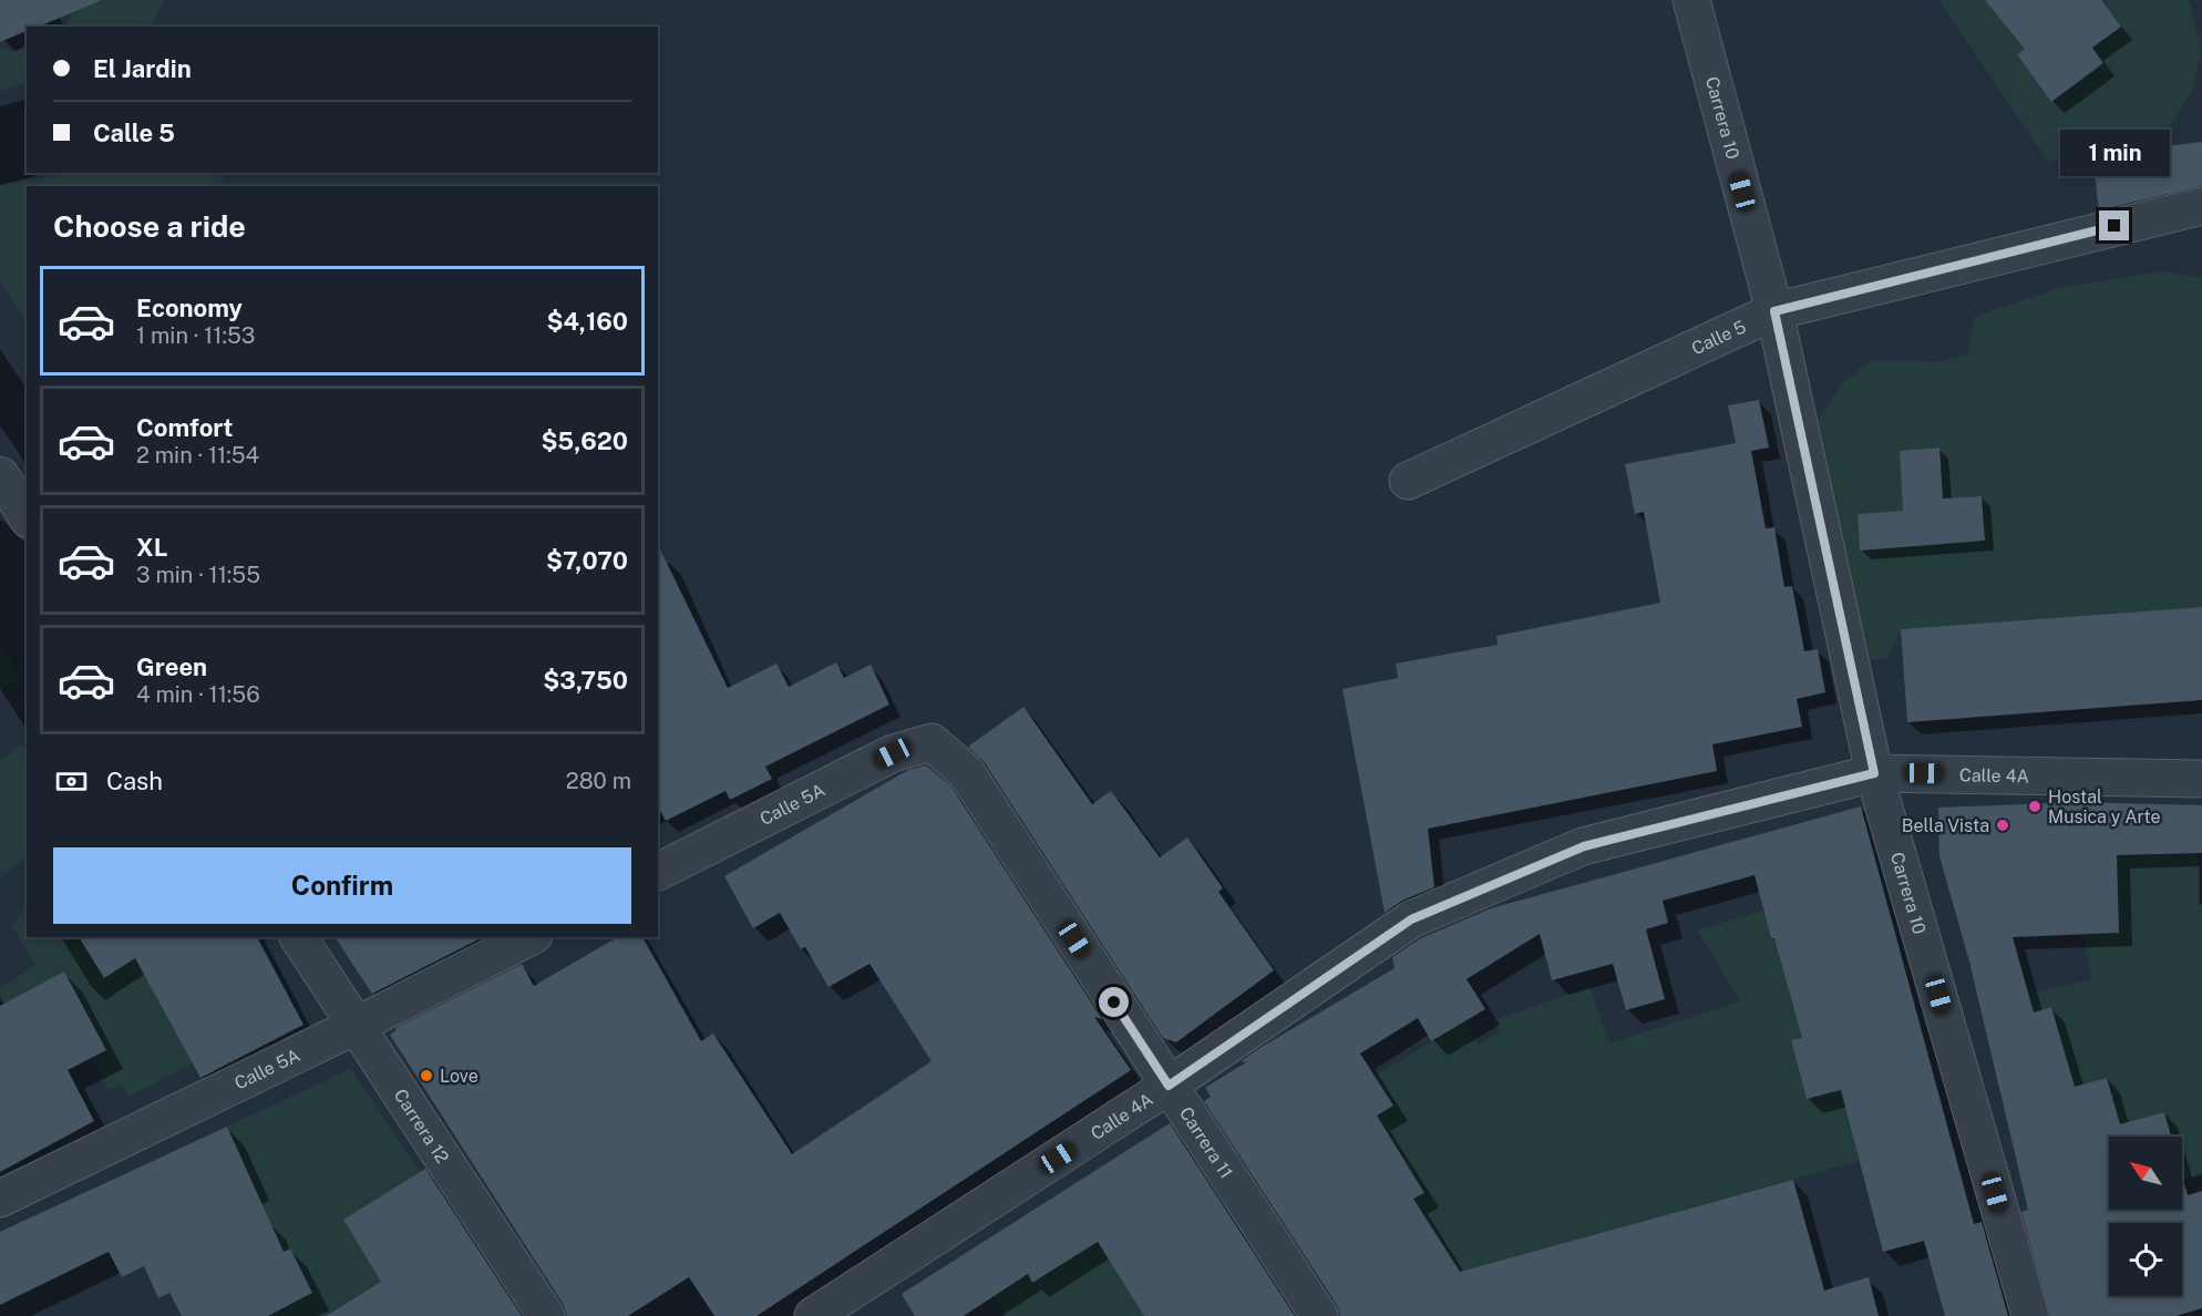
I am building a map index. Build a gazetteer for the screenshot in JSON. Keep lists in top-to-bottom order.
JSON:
{
  "streets": {
    "street": [
      "Carrera 10",
      "Calle 5",
      "Calle 4A",
      "Calle 5A",
      "Carrera 12",
      "Carrera 11"
    ]
  },
  "crossings": [
    ["Carrera 10", "Calle 5"],
    ["Carrera 10", "Calle 4A"],
    ["Calle 4A", "Carrera 11"],
    ["Calle 5A", "Carrera 12"],
    ["Calle 5A", "Carrera 11"]
  ],
  "places": ["Hostal Musica y Arte", "Bella Vista", "Love"],
  "north": "top left",
  "page": {
    "banner": ["El Jardin", "Calle 5"],
    "bubble": "1 min",
    "heading": "Choose a ride",
    "list": [
      {
        "name": "Economy",
        "note": "1 min · 11:53",
        "value": "$4,160"
      },
      {
        "name": "Comfort",
        "note": "2 min · 11:54",
        "value": "$5,620"
      },
      {
        "name": "XL",
        "note": "3 min · 11:55",
        "value": "$7,070"
      },
      {
        "name": "Green",
        "note": "4 min · 11:56",
        "value": "$3,750"
      }
    ],
    "pay": ["Cash", "280 m"],
    "buttons": "Confirm"
  }
}
